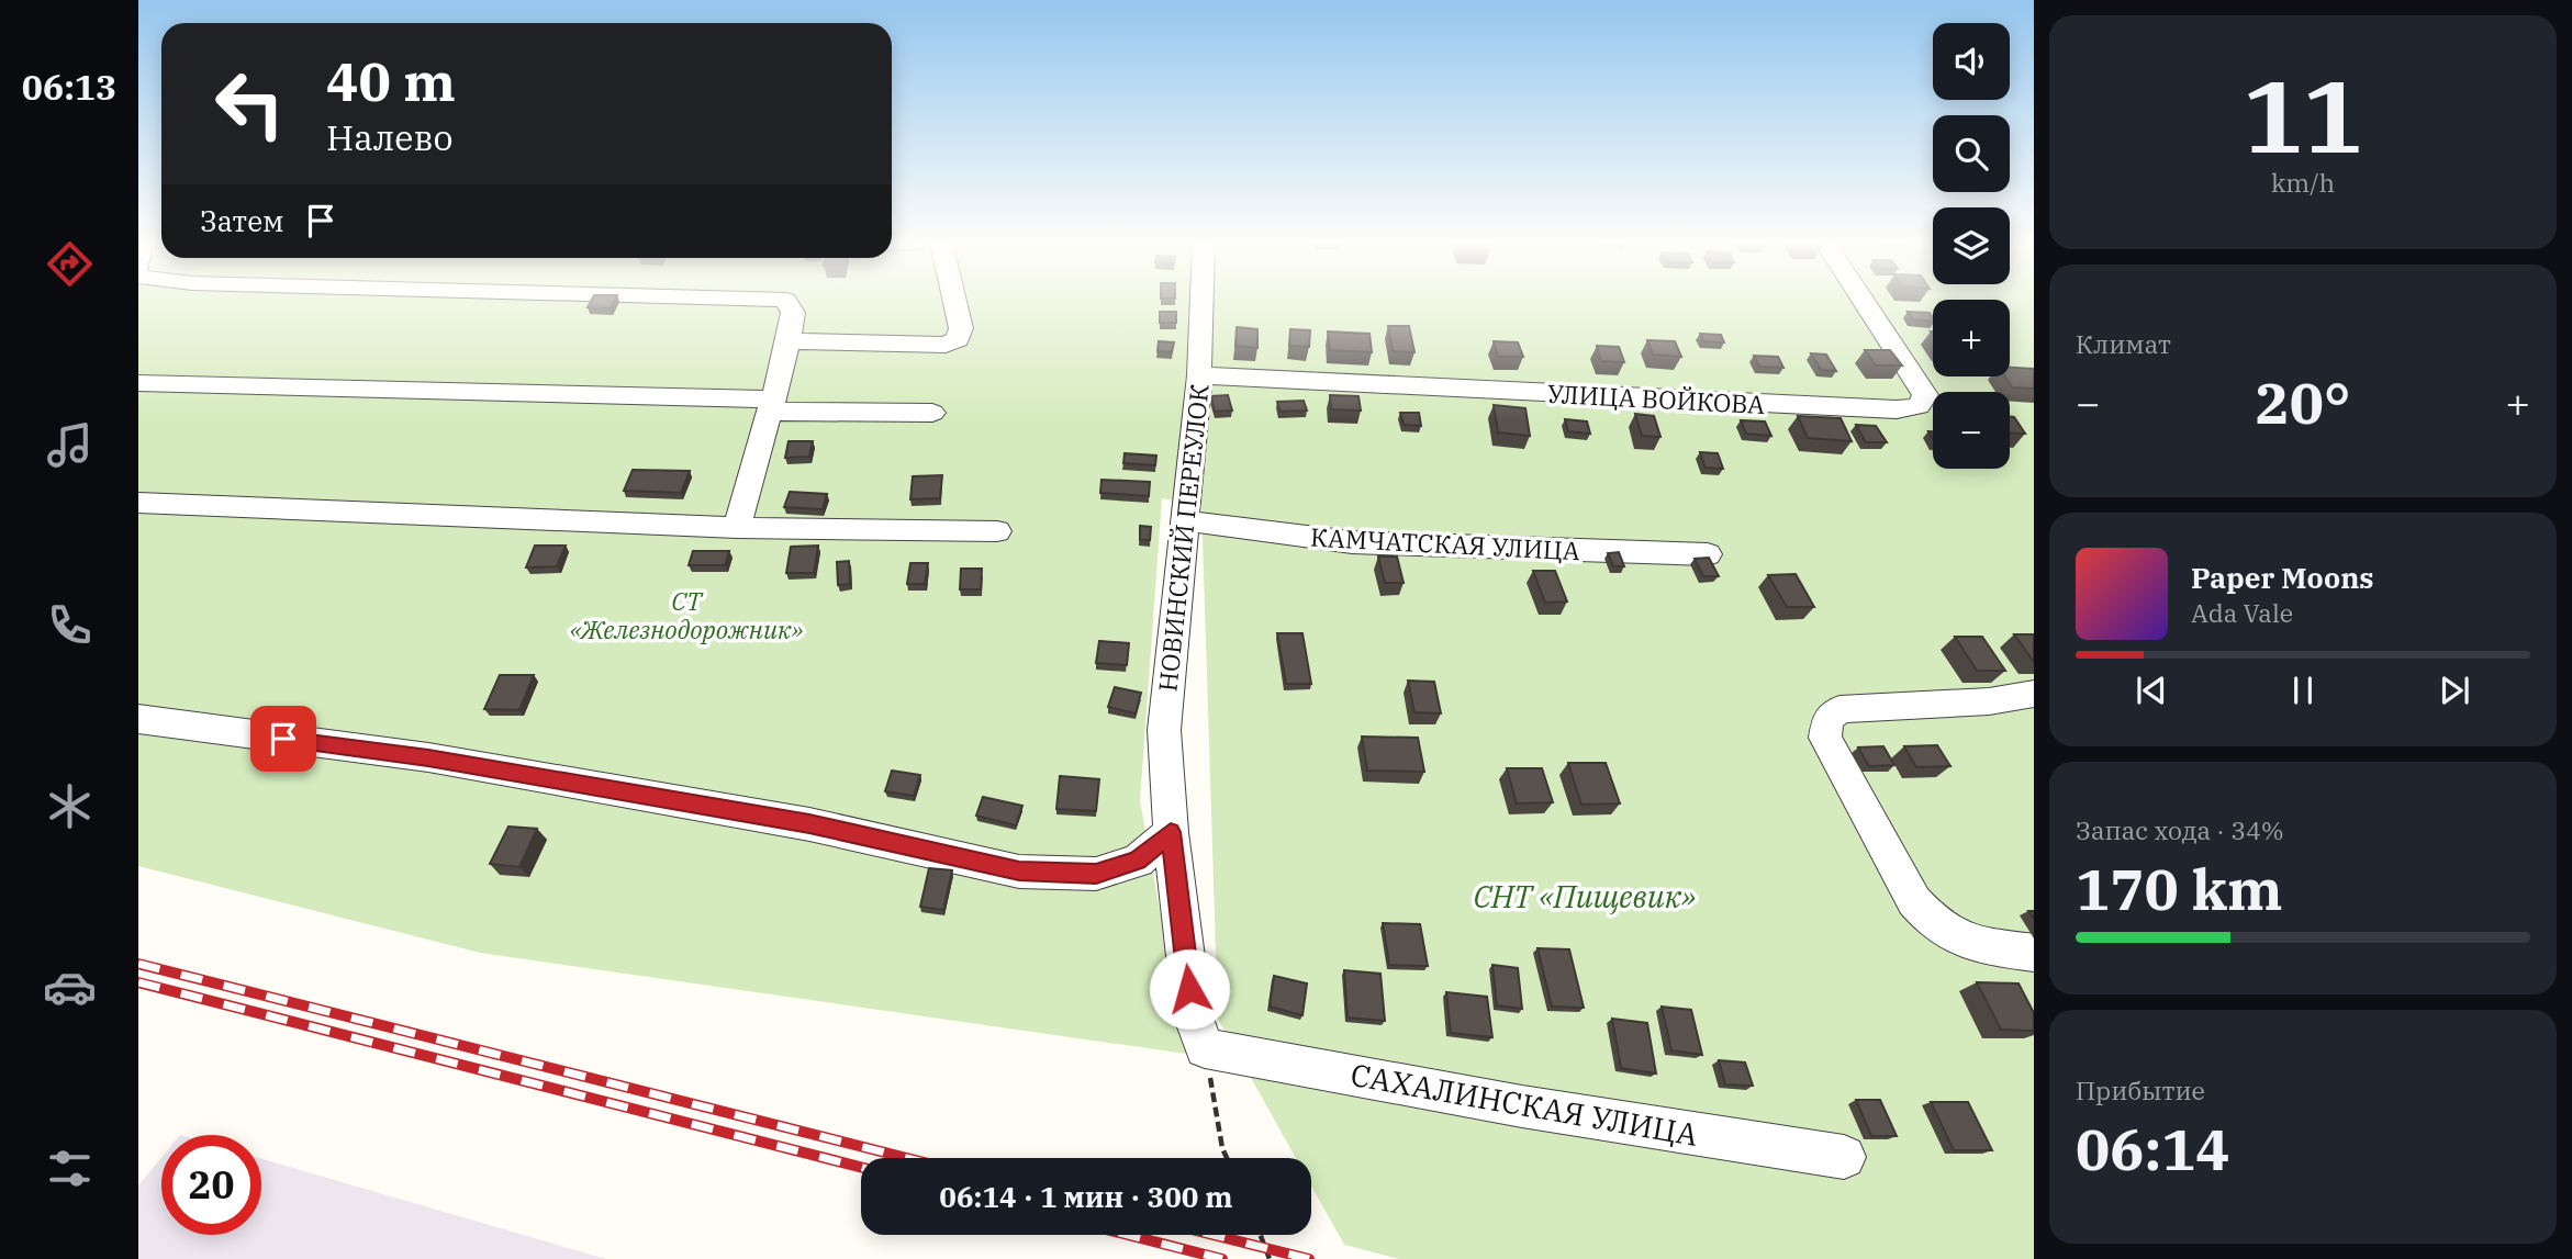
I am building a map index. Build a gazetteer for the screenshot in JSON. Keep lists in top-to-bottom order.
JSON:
{
  "streets": {
    "street": [
      "УЛИЦА ВОЙКОВА",
      "НОВИНСКИЙ ПЕРЕУЛОК",
      "КАМЧАТСКАЯ УЛИЦА",
      "САХАЛИНСКАЯ УЛИЦА"
    ]
  },
  "crossings": [
    ["УЛИЦА ВОЙКОВА", "НОВИНСКИЙ ПЕРЕУЛОК"],
    ["НОВИНСКИЙ ПЕРЕУЛОК", "КАМЧАТСКАЯ УЛИЦА"],
    ["НОВИНСКИЙ ПЕРЕУЛОК", "САХАЛИНСКАЯ УЛИЦА"]
  ],
  "parks": ["СТ «Железнодорожник»", "СНТ «Пищевик»"],
  "page": {
    "tabs": "06:13",
    "tile": [
      ["11", "km/h"],
      "Климат",
      ["Запас хода · 34%", "170 km"],
      ["Прибытие", "06:14"]
    ],
    "map_buttons": ["+", "−"],
    "turn": ["40 m", "Налево"],
    "then": "Затем",
    "heat": ["−", "20°", "+"],
    "song": ["Paper Moons", "Ada Vale"],
    "limit": "20",
    "trip": "06:14 · 1 мин · 300 m"
  }
}
